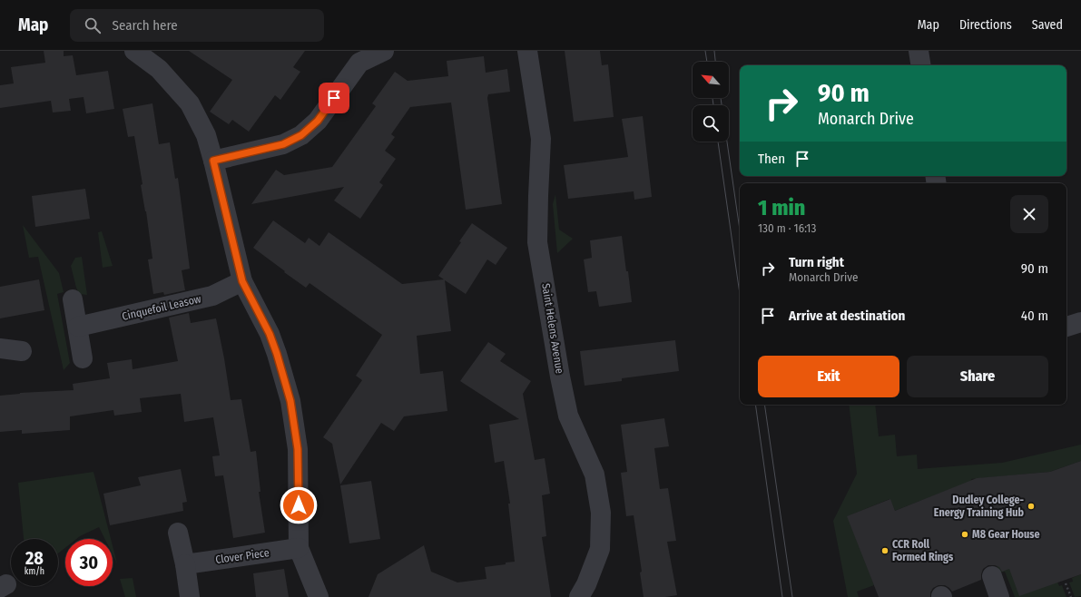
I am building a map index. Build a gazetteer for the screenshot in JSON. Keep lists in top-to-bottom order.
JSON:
{
  "streets": {
    "street": ["Cinquefoil Leasow", "Saint Helens Avenue", "Clover Piece"]
  },
  "places": ["Dudley College- Energy Training Hub", "M8 Gear House", "CCR Roll Formed Rings"],
  "north": "top left",
  "page": {
    "header": "Map",
    "search": "Search here",
    "nav": ["Map", "Directions", "Saved"],
    "turn": ["90 m", "Monarch Drive"],
    "then": "Then",
    "heading": ["1 min", "130 m · 16:13"],
    "list": [
      {
        "name": "Turn right",
        "note": "Monarch Drive",
        "value": "90 m"
      },
      {
        "name": "Arrive at destination",
        "value": "40 m"
      }
    ],
    "buttons": ["Exit", "Share"],
    "speed": "28 km/h",
    "limit": "30"
  }
}
